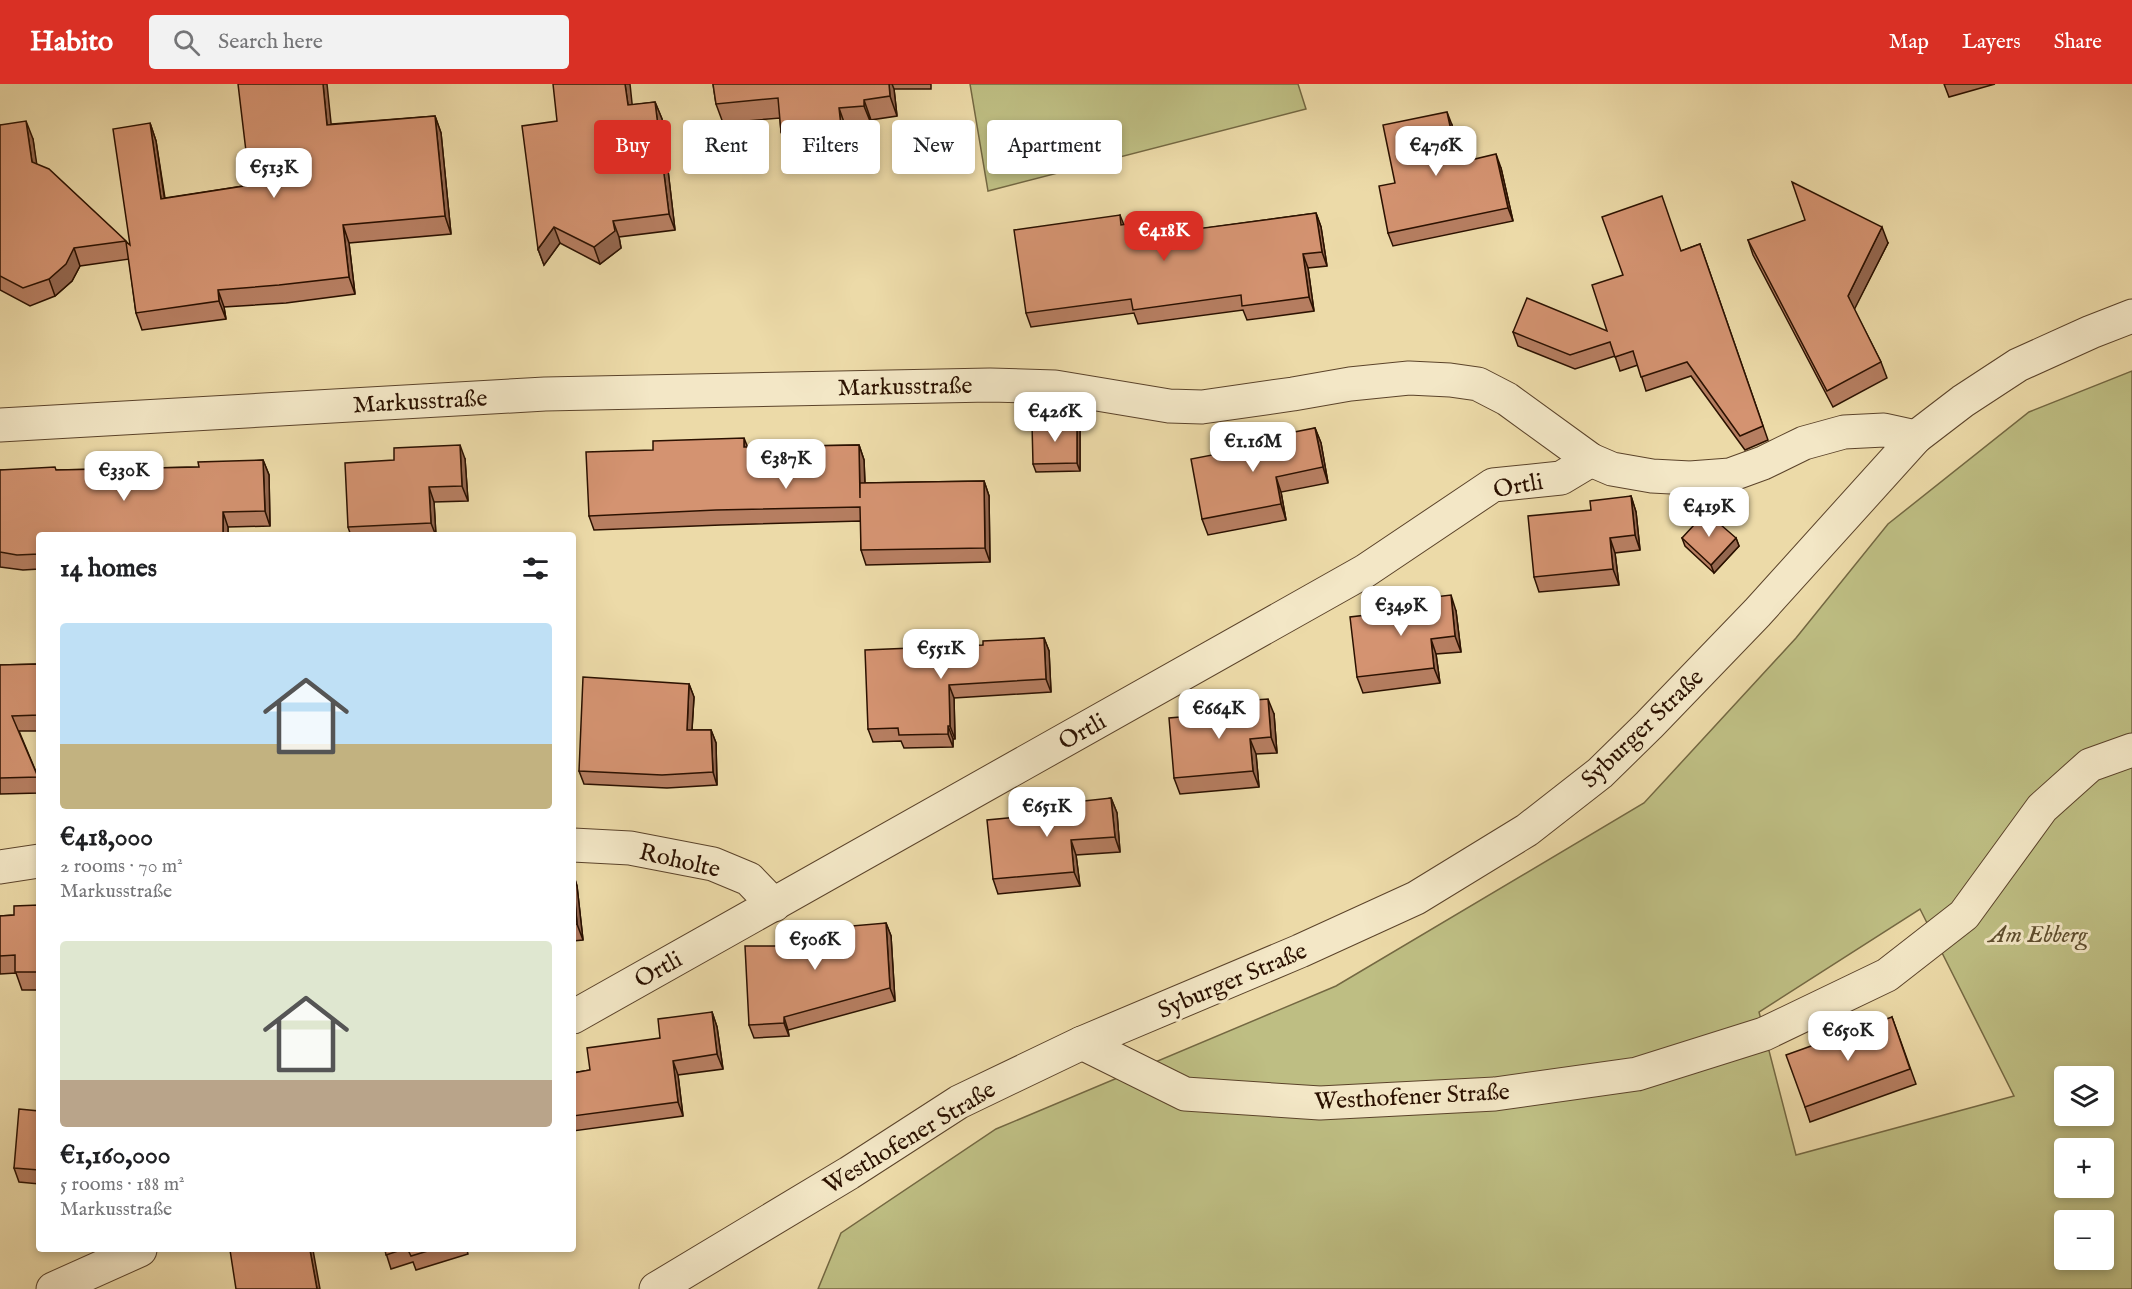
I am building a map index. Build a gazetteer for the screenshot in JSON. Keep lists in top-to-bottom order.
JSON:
{
  "streets": {
    "street": [
      "Markusstraße",
      "Ortli",
      "Syburger Straße",
      "Roholte",
      "Westhofener Straße"
    ]
  },
  "crossings": [
    ["Markusstraße", "Ortli"],
    ["Markusstraße", "Syburger Straße"],
    ["Ortli", "Roholte"],
    ["Syburger Straße", "Westhofener Straße"]
  ],
  "parks": ["Am Ebberg"],
  "page": {
    "header": "Habito",
    "search": "Search here",
    "nav": ["Map", "Layers", "Share"],
    "chip": [
      "Buy",
      "Rent",
      "Filters",
      "New",
      "Apartment"
    ],
    "price": [
      "€476K",
      "€513K",
      "€418K",
      "€426K",
      "€1.16M",
      "€387K",
      "€330K",
      "€419K",
      "€349K",
      "€551K",
      "€664K",
      "€651K",
      "€506K",
      "€650K"
    ],
    "heading": "14 homes",
    "list": [
      {
        "name": "€418,000",
        "note": "2 rooms · 70 m² · Markusstraße"
      },
      {
        "name": "€1,160,000",
        "note": "5 rooms · 188 m² · Markusstraße"
      }
    ],
    "map_buttons": ["+", "−"]
  }
}
